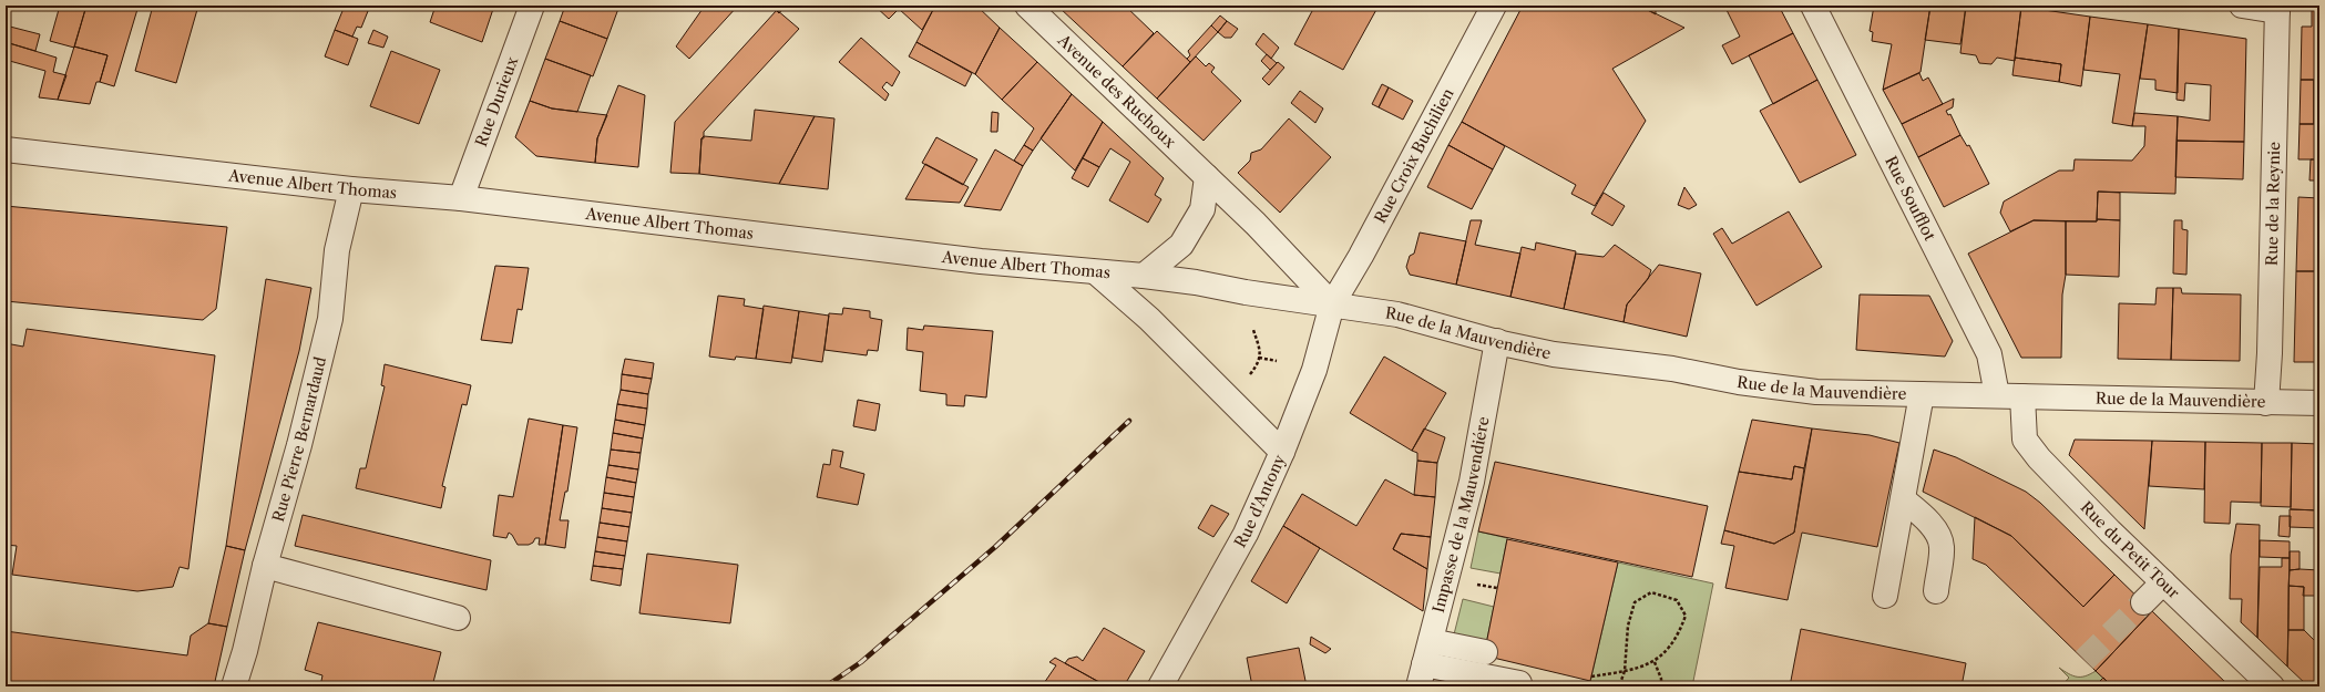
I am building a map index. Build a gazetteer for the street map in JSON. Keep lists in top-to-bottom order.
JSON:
{
  "streets": {
    "street": [
      "Avenue des Ruchoux",
      "Rue Durieux",
      "Rue Croix Buchilien",
      "Avenue Albert Thomas",
      "Rue Soufflot",
      "Rue de la Reynie",
      "Rue de la Mauvendière",
      "Rue Pierre Bernardaud",
      "Rue d'Antony",
      "Impasse de la Mauvendiére",
      "Rue du Petit Tour"
    ]
  },
  "crossings": [
    ["Avenue des Ruchoux", "Rue Croix Buchilien"],
    ["Avenue des Ruchoux", "Avenue Albert Thomas"],
    ["Avenue des Ruchoux", "Rue de la Mauvendière"],
    ["Avenue des Ruchoux", "Rue d'Antony"],
    ["Rue Durieux", "Avenue Albert Thomas"],
    ["Rue Croix Buchilien", "Avenue Albert Thomas"],
    ["Rue Croix Buchilien", "Rue de la Mauvendière"],
    ["Rue Croix Buchilien", "Rue d'Antony"],
    ["Avenue Albert Thomas", "Rue de la Mauvendière"],
    ["Avenue Albert Thomas", "Rue Pierre Bernardaud"],
    ["Avenue Albert Thomas", "Rue d'Antony"],
    ["Rue Soufflot", "Rue de la Mauvendière"],
    ["Rue de la Reynie", "Rue de la Mauvendière"],
    ["Rue de la Mauvendière", "Rue d'Antony"],
    ["Rue de la Mauvendière", "Impasse de la Mauvendiére"],
    ["Rue de la Mauvendière", "Rue du Petit Tour"]
  ]
}
